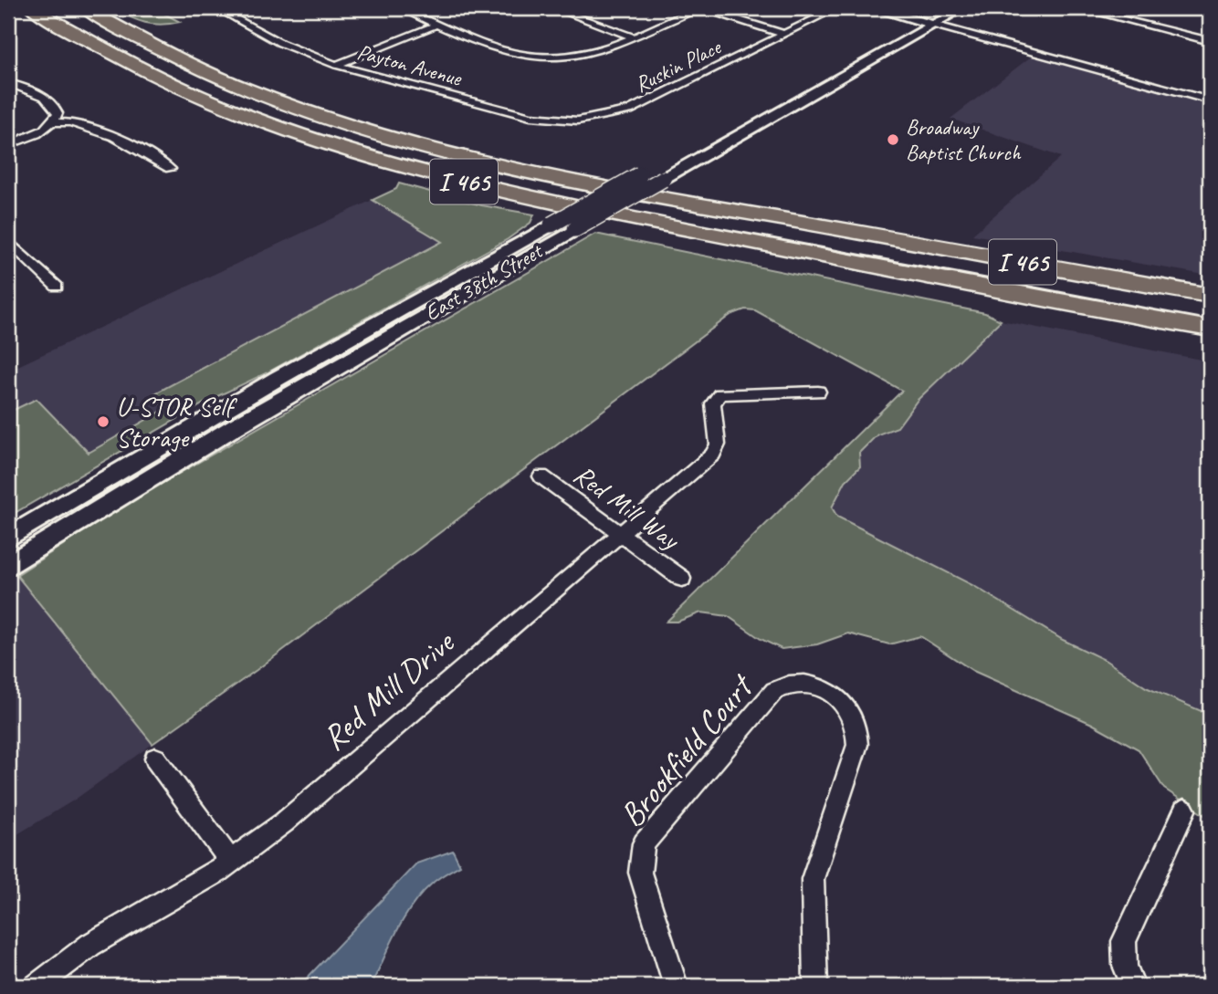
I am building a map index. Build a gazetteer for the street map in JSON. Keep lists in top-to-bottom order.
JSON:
{
  "streets": {
    "highway": ["I 465"],
    "main road": ["East 38th Street"],
    "street": [
      "Payton Avenue",
      "Ruskin Place",
      "Red Mill Way",
      "Red Mill Drive",
      "Brookfield Court"
    ]
  },
  "crossings": [
    ["Payton Avenue", "Ruskin Place"],
    ["Red Mill Way", "Red Mill Drive"]
  ],
  "places": ["Broadway Baptist Church", "U-STOR Self Storage"]
}
